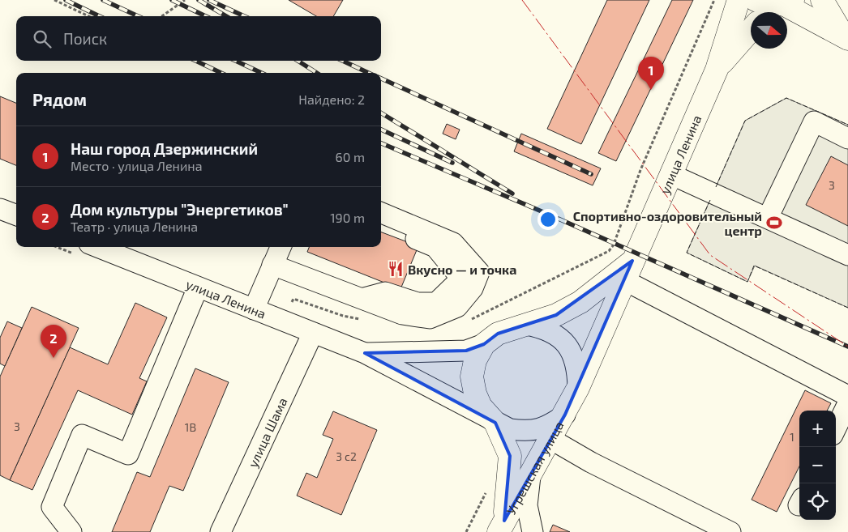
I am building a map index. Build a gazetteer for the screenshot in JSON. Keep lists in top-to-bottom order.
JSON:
{
  "streets": {
    "main road": ["улица Ленина", "Угрешская улица"],
    "street": ["улица Шама"]
  },
  "crossings": [
    ["улица Ленина", "улица Шама"],
    ["улица Ленина", "Угрешская улица"]
  ],
  "places": {
    "sports": ["Спортивно-оздоровительный центр"],
    "restaurant": ["Вкусно — и точка"]
  },
  "house_numbers": [
    "3",
    "3",
    "1В",
    "1",
    "3 с2"
  ],
  "north": "right",
  "page": {
    "search": "Поиск",
    "pins": ["1", "2"],
    "heading": ["Рядом", "Найдено: 2"],
    "list": [
      {
        "mark": "1",
        "name": "Наш город Дзержинский",
        "note": "Место · улица Ленина",
        "value": "60 m"
      },
      {
        "mark": "2",
        "name": "Дом культуры \"Энергетиков\"",
        "note": "Театр · улица Ленина",
        "value": "190 m"
      }
    ],
    "map_buttons": ["+", "−"]
  }
}
